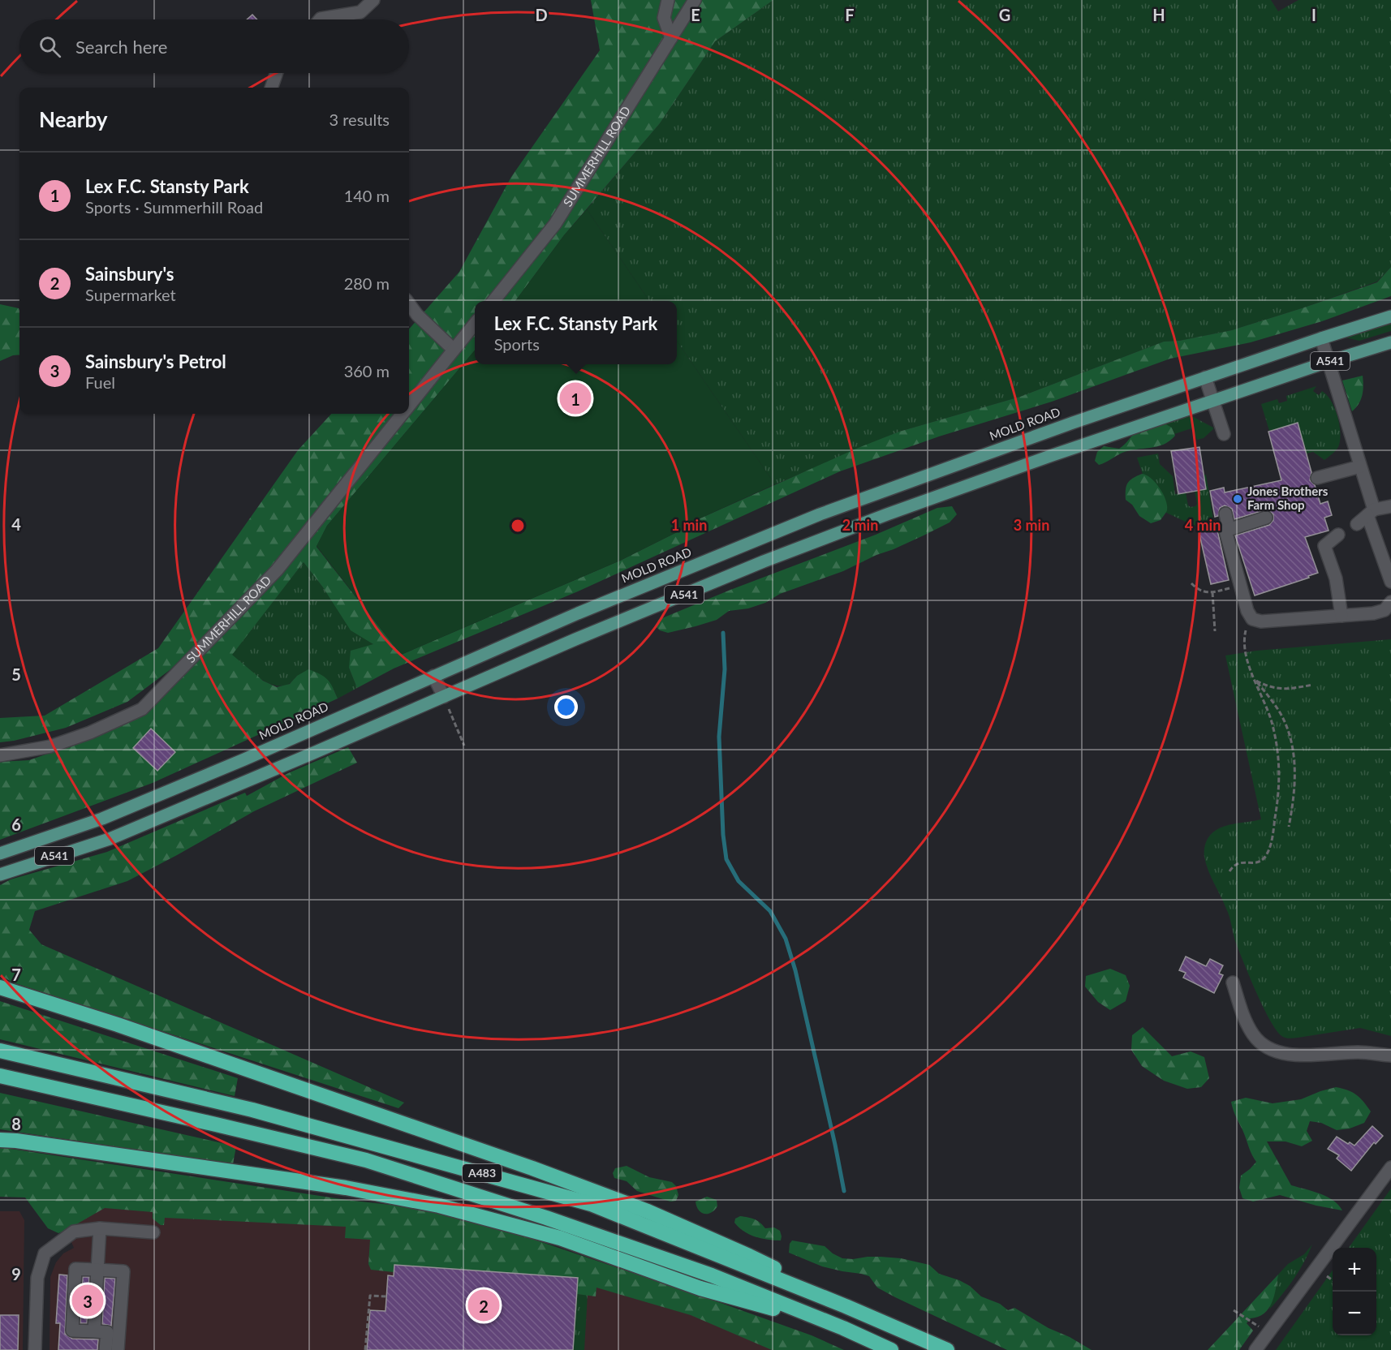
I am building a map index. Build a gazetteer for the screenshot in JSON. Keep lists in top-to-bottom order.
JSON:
{
  "streets": {
    "highway": ["A483"],
    "main road": ["A541", "MOLD ROAD"],
    "street": ["SUMMERHILL ROAD"]
  },
  "places": ["Jones Brothers Farm Shop"],
  "page": {
    "search": "Search here",
    "heading": ["Nearby", "3 results"],
    "list": [
      {
        "mark": "1",
        "name": "Lex F.C. Stansty Park",
        "note": "Sports · Summerhill Road",
        "value": "140 m"
      },
      {
        "mark": "2",
        "name": "Sainsbury's",
        "note": "Supermarket",
        "value": "280 m"
      },
      {
        "mark": "3",
        "name": "Sainsbury's Petrol",
        "note": "Fuel",
        "value": "360 m"
      }
    ],
    "popup": ["Lex F.C. Stansty Park", "Sports"],
    "pins": ["1", "3", "2"],
    "map_buttons": ["+", "−"]
  },
  "grid": {
    "columns": [
      "D",
      "E",
      "F",
      "G",
      "H",
      "I"
    ],
    "rows": [
      "4",
      "5",
      "6",
      "7",
      "8",
      "9"
    ]
  },
  "rings": [
    "1 min",
    "2 min",
    "3 min",
    "4 min"
  ]
}
